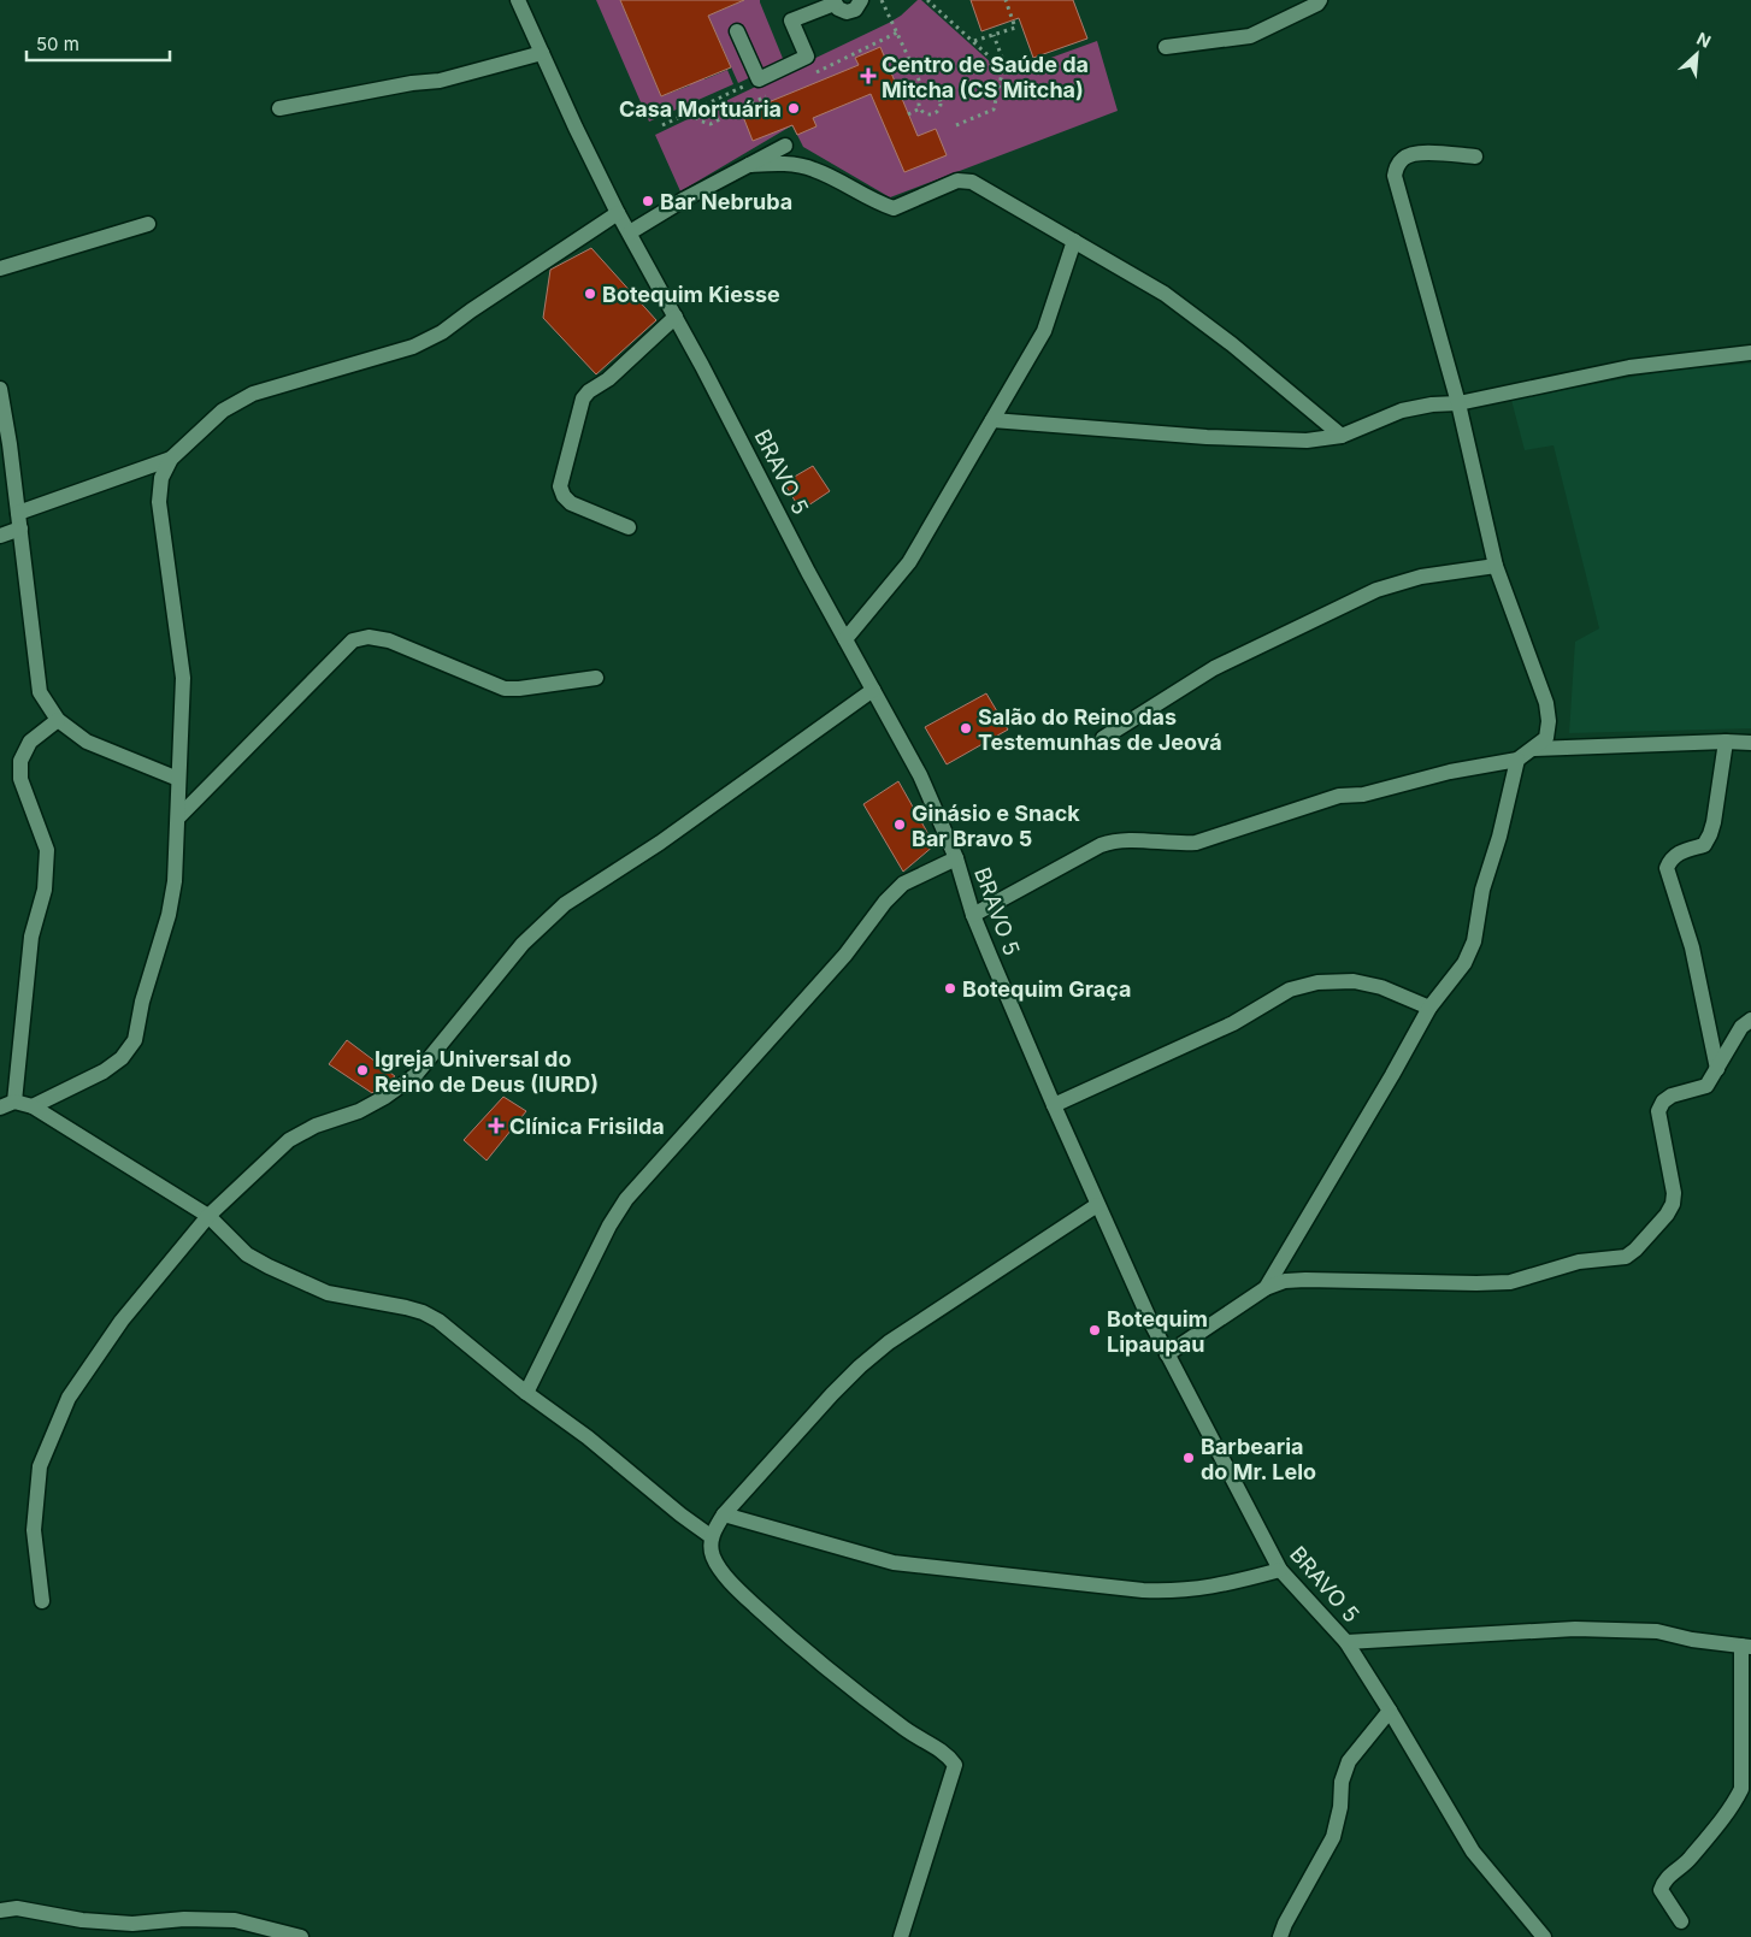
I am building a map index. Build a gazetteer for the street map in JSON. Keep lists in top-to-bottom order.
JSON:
{
  "streets": {
    "street": ["BRAVO 5"]
  },
  "places": {
    "health": ["Centro de Saúde da Mitcha (CS Mitcha)", "Clínica Frisilda"],
    "other": [
      "Casa Mortuária",
      "Bar Nebruba",
      "Botequim Kiesse",
      "Salão do Reino das Testemunhas de Jeová",
      "Ginásio e Snack Bar Bravo 5",
      "Botequim Graça",
      "Igreja Universal do Reino de Deus (IURD)",
      "Botequim Lipaupau",
      "Barbearia do Mr. Lelo"
    ]
  },
  "scale_bar": "50 m",
  "north": "top right"
}
